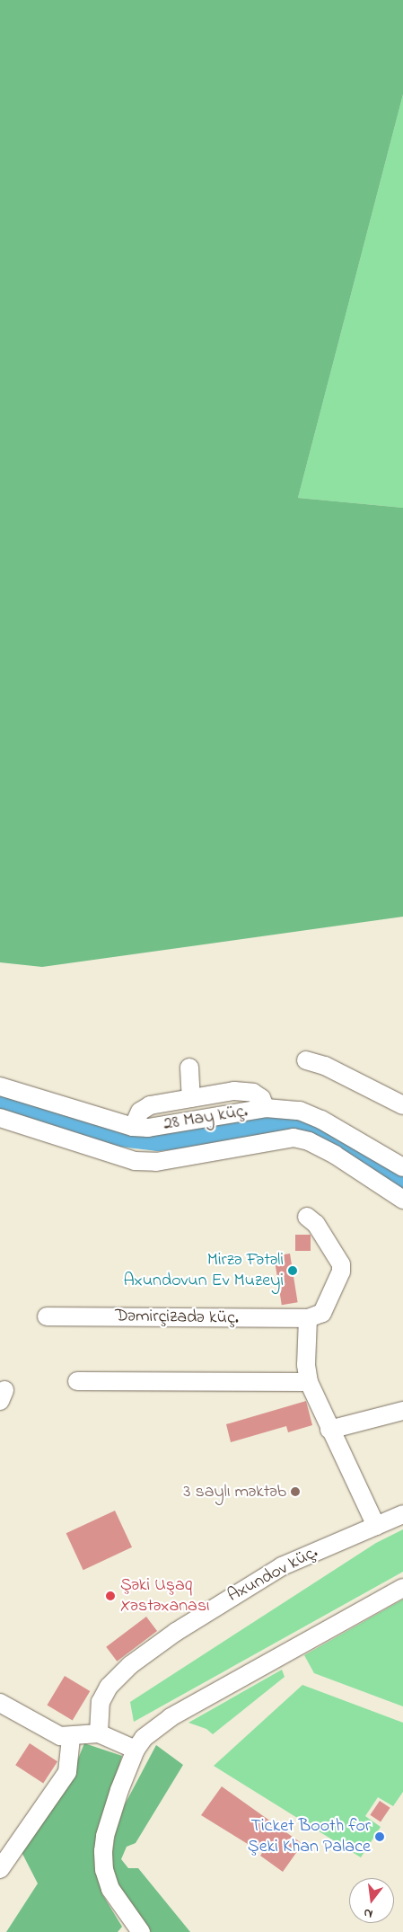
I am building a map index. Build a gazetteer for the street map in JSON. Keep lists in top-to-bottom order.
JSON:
{
  "streets": {
    "street": ["28 May küç.", "Dəmirçizadə küç.", "Axundov küç."]
  },
  "places": [
    "Mirzə Fətəli Axundovun Ev Muzeyi",
    "3 saylı məktəb",
    "Şəki Uşaq Xəstəxanası",
    "Ticket Booth for Şeki Khan Palace"
  ],
  "north": "bottom"
}
